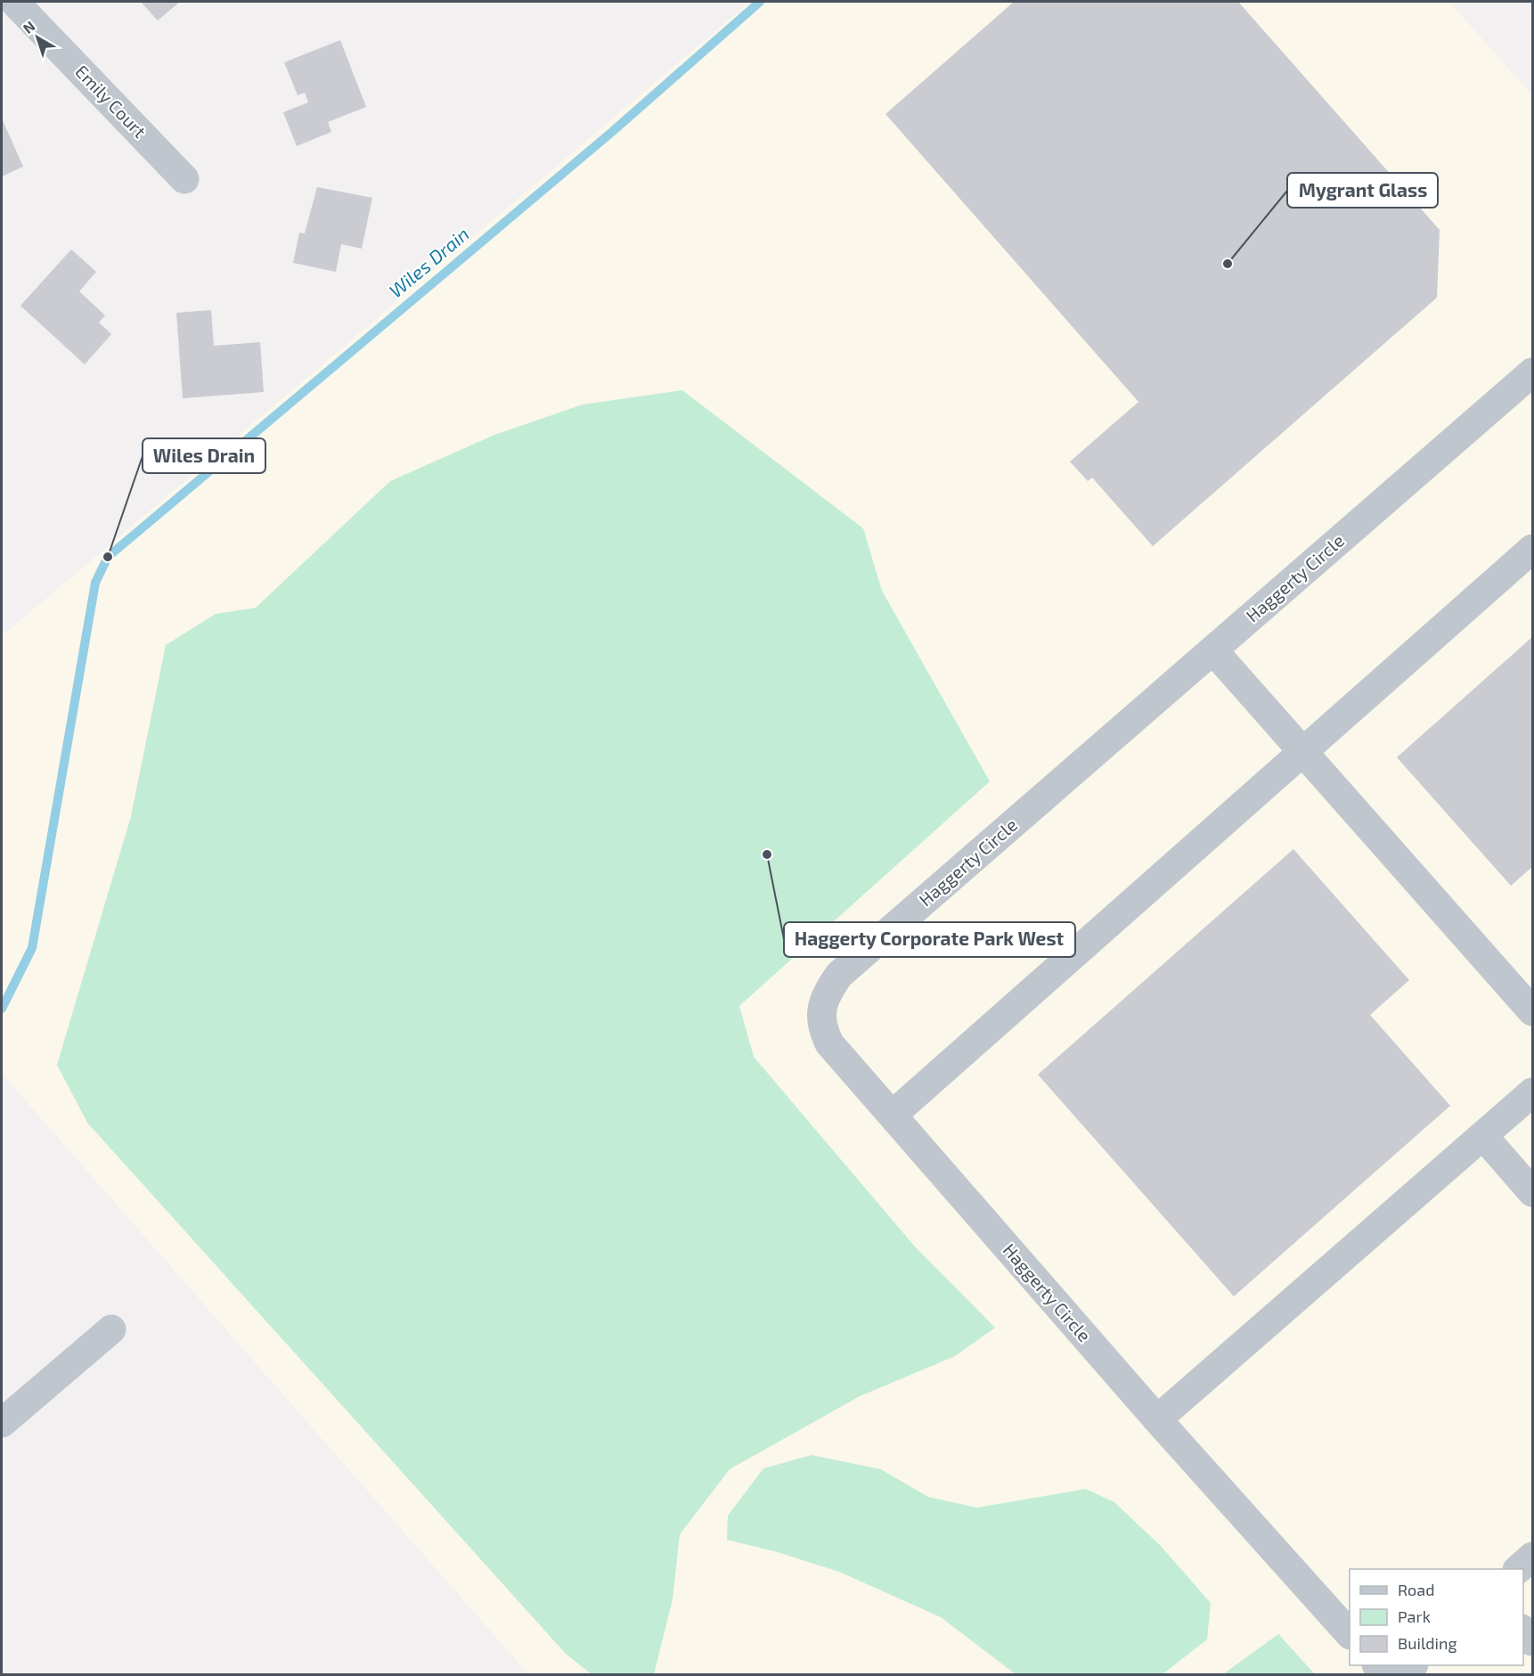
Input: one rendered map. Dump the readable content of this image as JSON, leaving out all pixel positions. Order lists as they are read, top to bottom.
{
  "streets": {
    "street": ["Emily Court", "Haggerty Circle"]
  },
  "water": ["Wiles Drain"],
  "places": ["Mygrant Glass", "Wiles Drain", "Haggerty Corporate Park West"],
  "legend": ["Road", "Park", "Building"],
  "north": "top left"
}
